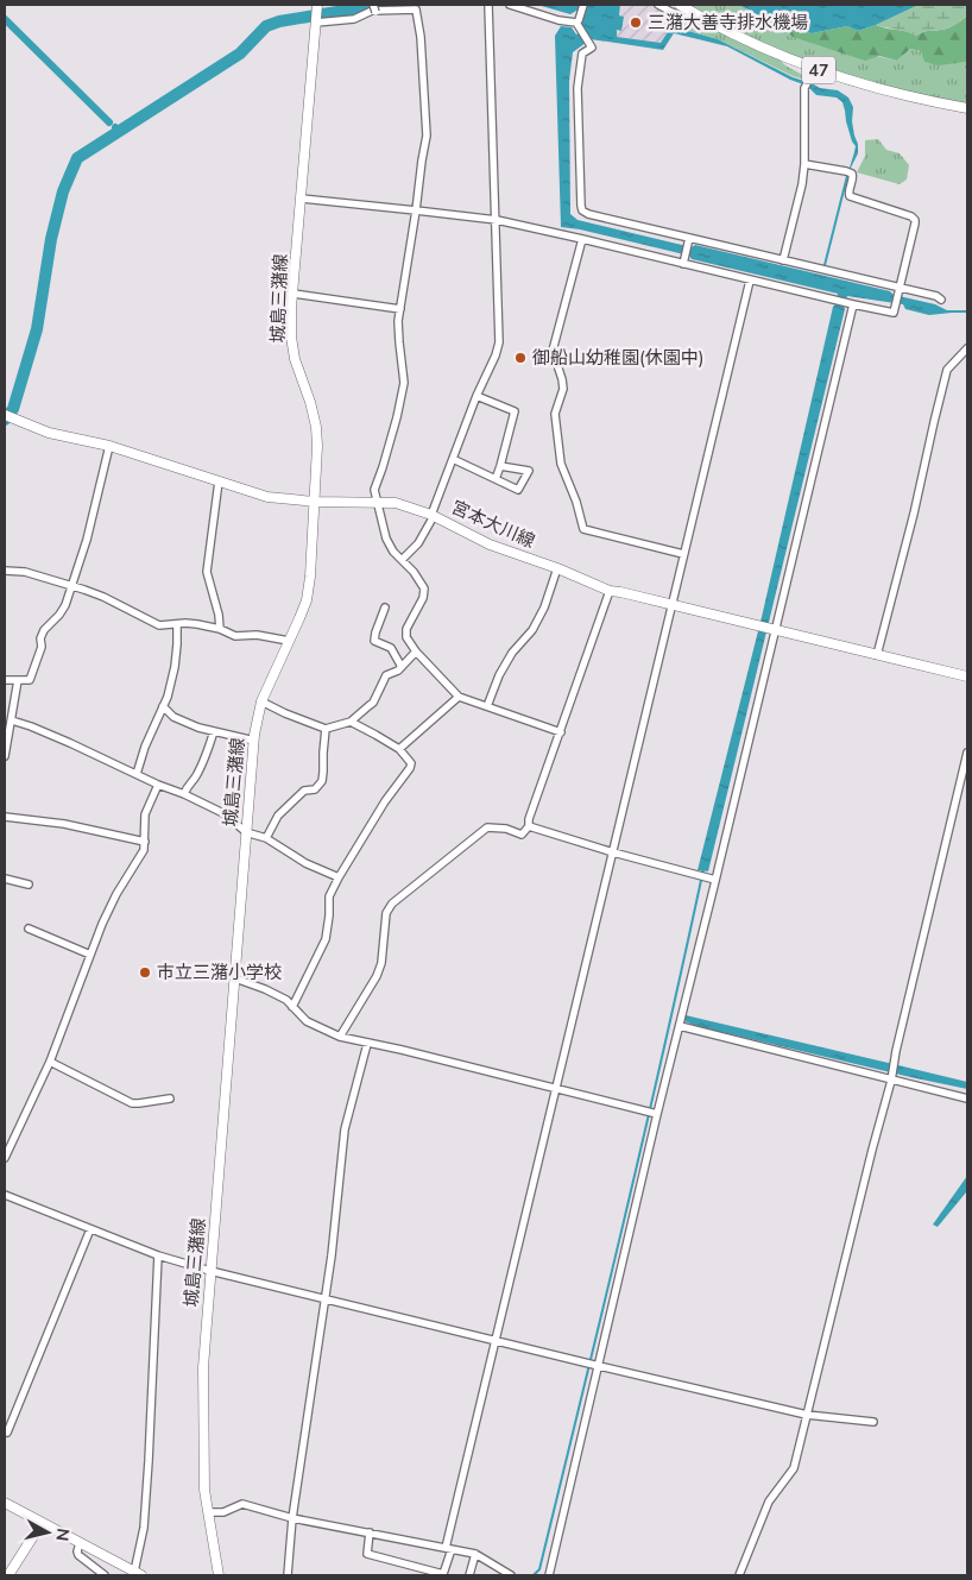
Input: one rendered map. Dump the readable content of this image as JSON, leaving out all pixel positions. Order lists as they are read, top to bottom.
{
  "streets": {
    "main road": ["47", "城島三潴線", "宮本大川線"]
  },
  "crossings": [
    ["城島三潴線", "宮本大川線"]
  ],
  "places": ["三潴大善寺排水機場", "御船山幼稚園(休園中)", "市立三潴小学校"],
  "north": "right"
}
